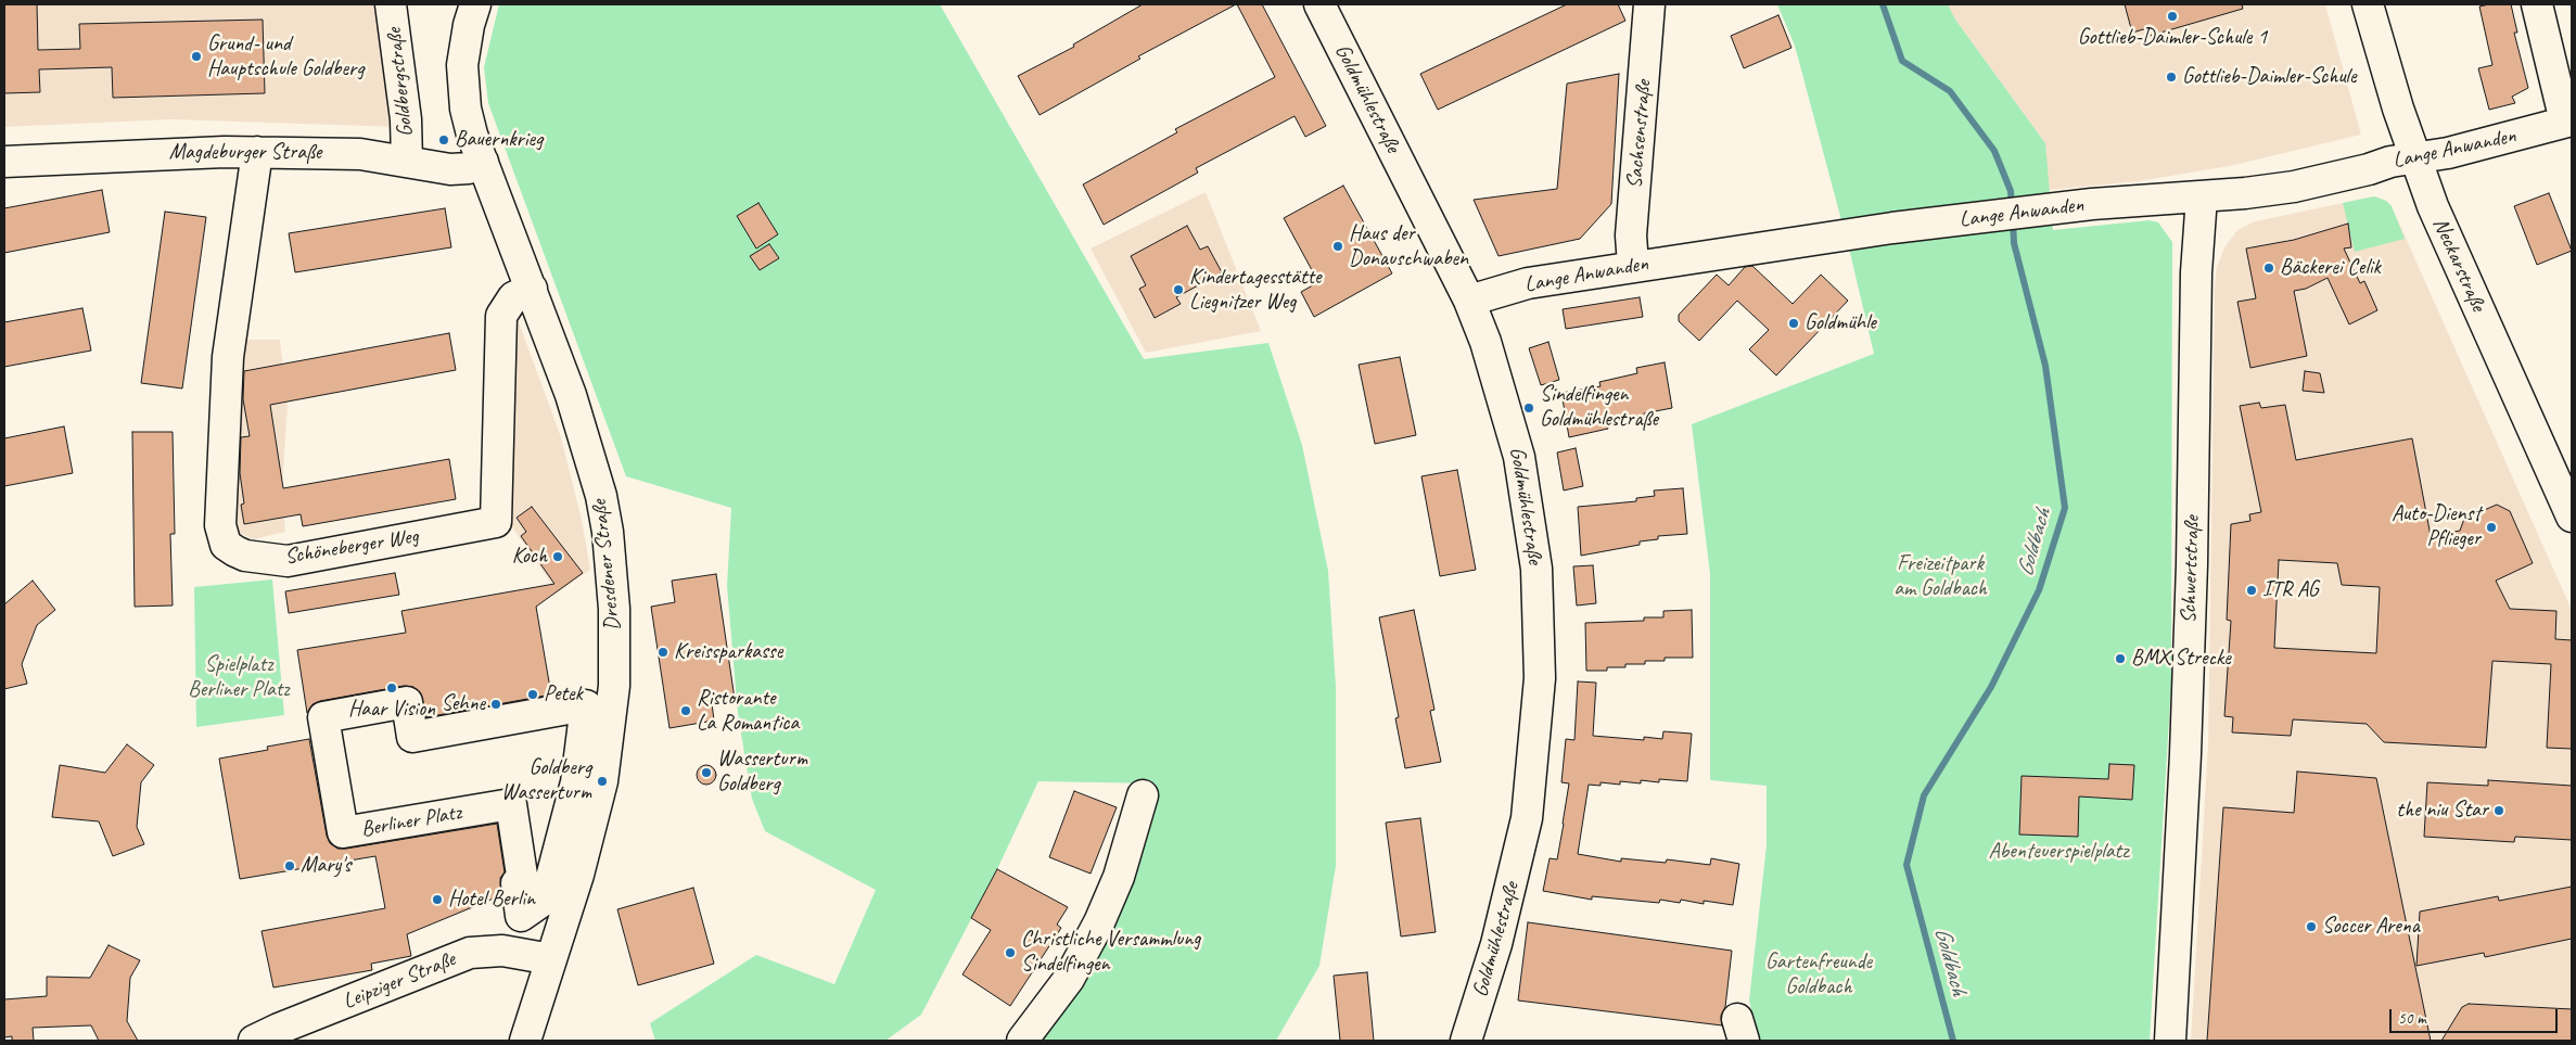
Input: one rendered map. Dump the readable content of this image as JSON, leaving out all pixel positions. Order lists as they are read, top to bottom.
{
  "streets": {
    "street": [
      "Goldbergstraße",
      "Goldmühlestraße",
      "Sachsenstraße",
      "Lange Anwanden",
      "Magdeburger Straße",
      "Neckarstraße",
      "Schöneberger Weg",
      "Dresdener Straße",
      "Schwertstraße",
      "Berliner Platz",
      "Leipziger Straße"
    ]
  },
  "crossings": [
    ["Goldbergstraße", "Magdeburger Straße"],
    ["Goldmühlestraße", "Lange Anwanden"],
    ["Sachsenstraße", "Lange Anwanden"],
    ["Lange Anwanden", "Neckarstraße"],
    ["Lange Anwanden", "Schwertstraße"],
    ["Magdeburger Straße", "Schöneberger Weg"],
    ["Magdeburger Straße", "Dresdener Straße"],
    ["Schöneberger Weg", "Dresdener Straße"],
    ["Dresdener Straße", "Leipziger Straße"]
  ],
  "water": ["Goldbach"],
  "parks": [
    "Freizeitpark am Goldbach",
    "Spielplatz Berliner Platz",
    "Abenteuerspielplatz",
    "Gartenfreunde Goldbach"
  ],
  "places": [
    "Gottlieb-Daimler-Schule 1",
    "Grund- und Hauptschule Goldberg",
    "Gottlieb-Daimler-Schule",
    "Bauernkrieg",
    "Haus der Donauschwaben",
    "Bäckerei Celik",
    "Kindertagesstätte Liegnitzer Weg",
    "Goldmühle",
    "Sindelfingen Goldmühlestraße",
    "Auto-Dienst Pflieger",
    "Koch",
    "ITR AG",
    "Kreissparkasse",
    "BMX Strecke",
    "Haar Vision",
    "Petek",
    "Sehne",
    "Ristorante La Romantica",
    "Wasserturm Goldberg",
    "Goldberg Wasserturm",
    "the niu Star",
    "Mary's",
    "Hotel Berlin",
    "Soccer Arena",
    "Christliche Versammlung Sindelfingen"
  ],
  "scale_bar": "50 m"
}
